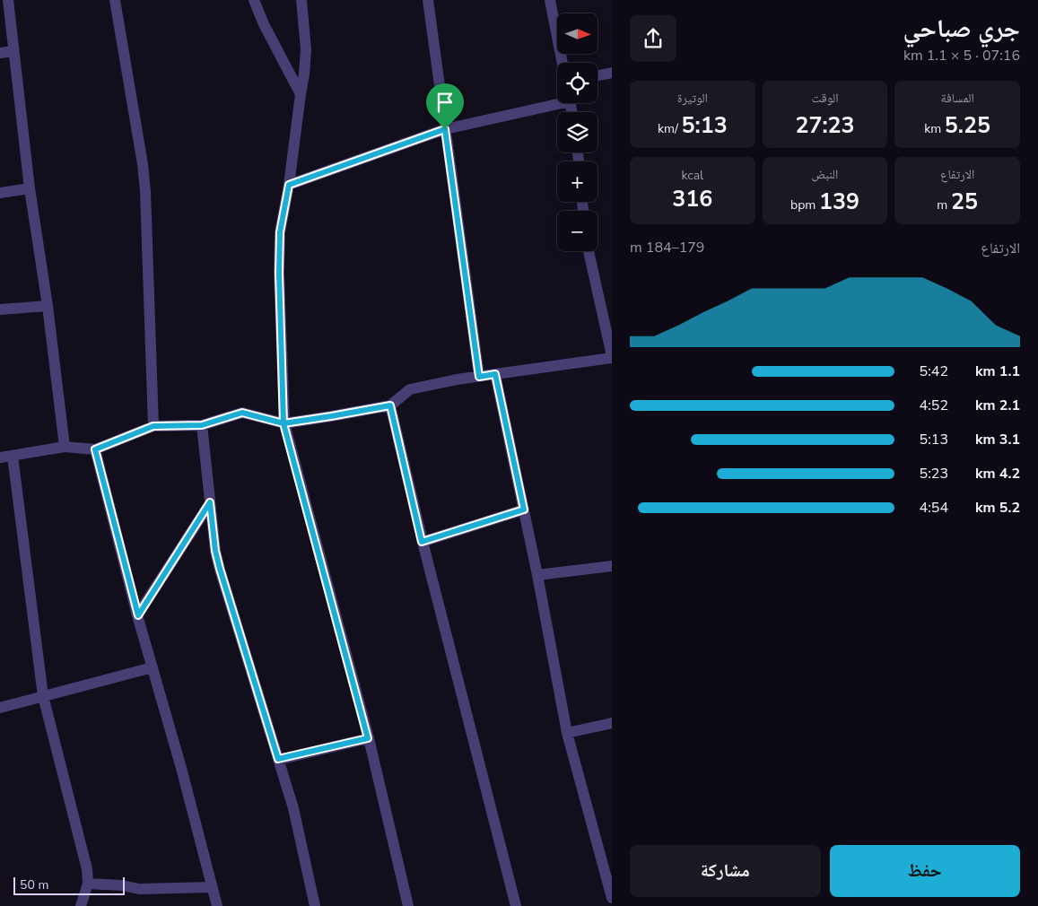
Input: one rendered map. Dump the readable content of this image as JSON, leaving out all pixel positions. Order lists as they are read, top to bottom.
{
  "scale_bar": "50 m",
  "north": "right",
  "page": {
    "heading": ["جري صباحي", "07:16 · 5 × 1.1 km"],
    "map_buttons": ["+", "−"],
    "stats": [
      ["المسافة", "5.25 km"],
      ["الوقت", "27:23"],
      ["الوتيرة", "5:13 /km"],
      ["الارتفاع", "25 m"],
      ["النبض", "139 bpm"],
      ["kcal", "316"]
    ],
    "chart": ["الارتفاع", "179–184 m"],
    "list": [
      {
        "name": "1.1 km",
        "note": "5:42"
      },
      {
        "name": "2.1 km",
        "note": "4:52"
      },
      {
        "name": "3.1 km",
        "note": "5:13"
      },
      {
        "name": "4.2 km",
        "note": "5:23"
      },
      {
        "name": "5.2 km",
        "note": "4:54"
      }
    ],
    "buttons": ["حفظ", "مشاركة"],
    "scale": "50 m"
  }
}
